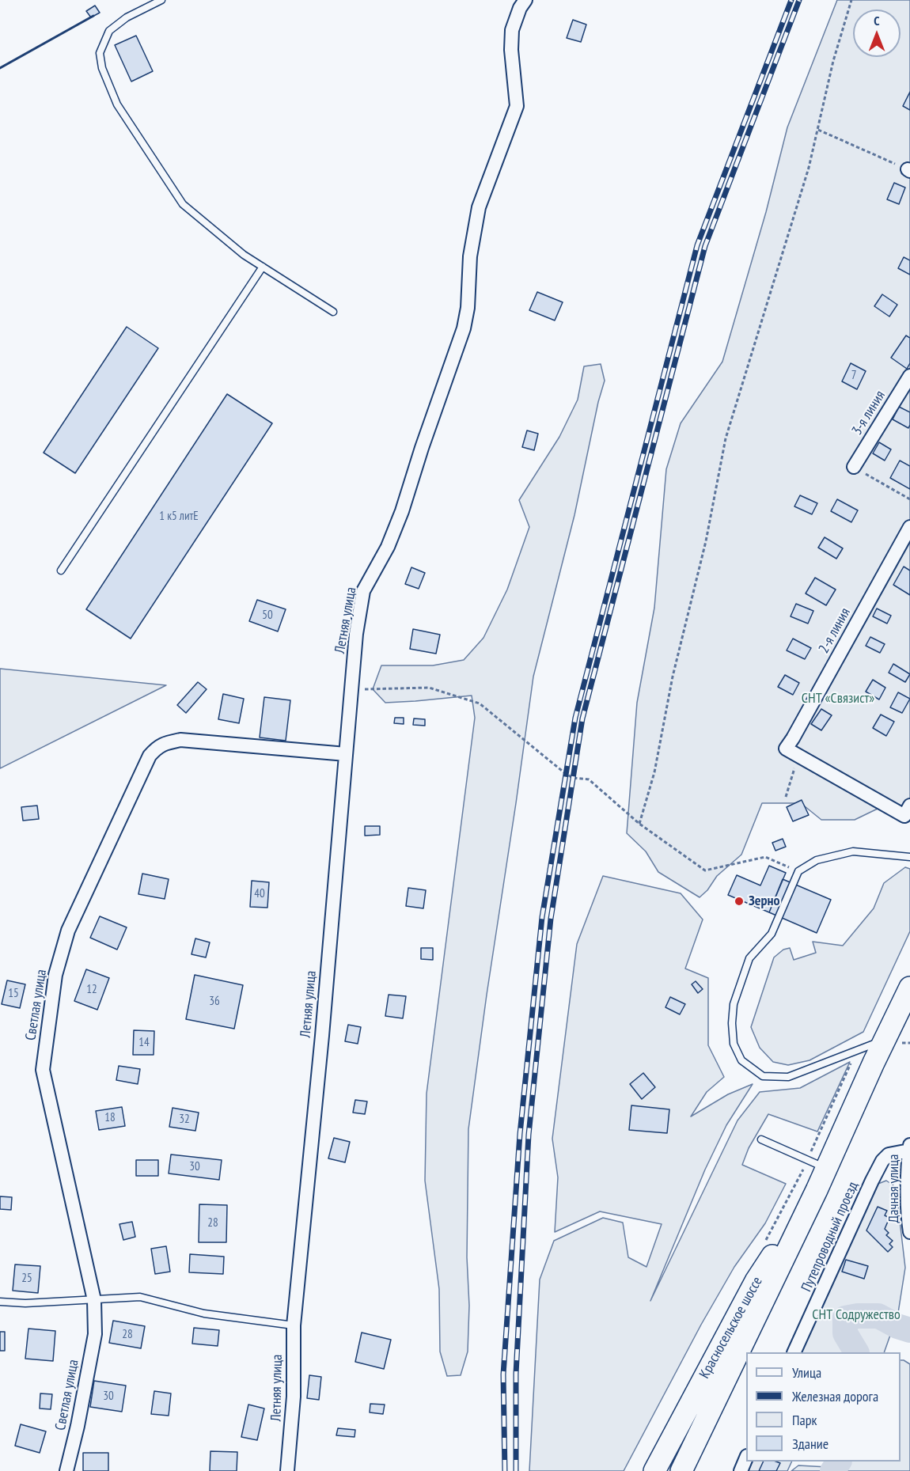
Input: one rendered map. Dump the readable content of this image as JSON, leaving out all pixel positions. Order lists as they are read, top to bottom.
{
  "streets": {
    "highway": ["Красносельское шоссе"],
    "street": [
      "3-я линия",
      "Летняя улица",
      "2-я линия",
      "Светлая улица",
      "Дачная улица",
      "Путепроводный проезд"
    ]
  },
  "crossings": [
    ["Летняя улица", "Светлая улица"],
    ["Дачная улица", "Путепроводный проезд"]
  ],
  "parks": ["СНТ «Связист»", "СНТ Содружество"],
  "places": ["Зерно"],
  "house_numbers": [
    "7",
    "1 к5 литЕ",
    "50",
    "40",
    "12",
    "15",
    "36",
    "14",
    "18",
    "32",
    "30",
    "28",
    "25",
    "28",
    "30"
  ],
  "legend": [
    "Улица",
    "Железная дорога",
    "Парк",
    "Здание"
  ],
  "north": "top"
}
